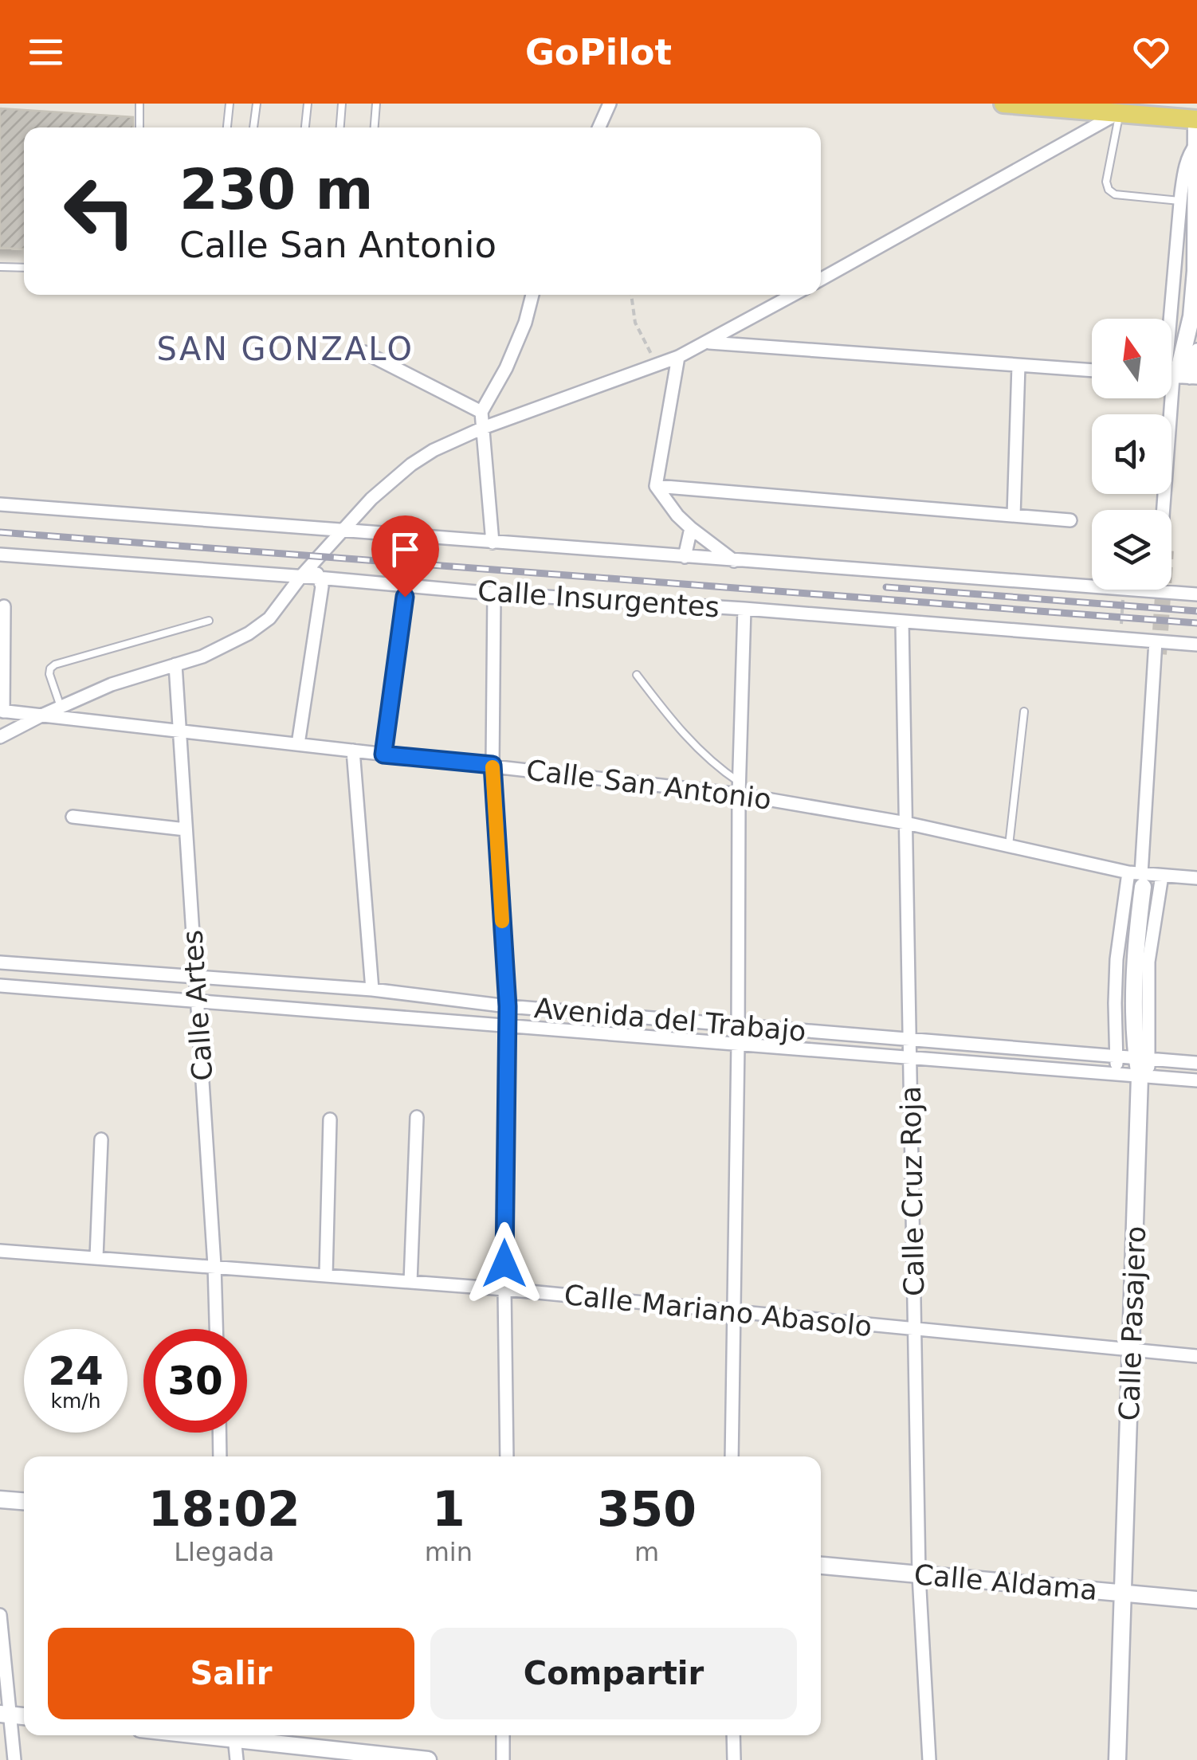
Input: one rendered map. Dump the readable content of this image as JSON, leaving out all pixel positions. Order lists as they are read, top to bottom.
{
  "streets": {
    "street": [
      "Calle Insurgentes",
      "Calle San Antonio",
      "Calle Artes",
      "Avenida del Trabajo",
      "Calle Cruz Roja",
      "Calle Mariano Abasolo",
      "Calle Pasajero",
      "Calle Aldama"
    ]
  },
  "crossings": [
    ["Calle Insurgentes", "Calle Cruz Roja"],
    ["Calle Insurgentes", "Calle Pasajero"],
    ["Calle San Antonio", "Calle Artes"],
    ["Calle San Antonio", "Calle Cruz Roja"],
    ["Calle San Antonio", "Calle Pasajero"],
    ["Calle Artes", "Avenida del Trabajo"],
    ["Calle Artes", "Calle Mariano Abasolo"],
    ["Avenida del Trabajo", "Calle Cruz Roja"],
    ["Avenida del Trabajo", "Calle Pasajero"],
    ["Calle Cruz Roja", "Calle Mariano Abasolo"],
    ["Calle Cruz Roja", "Calle Aldama"],
    ["Calle Mariano Abasolo", "Calle Pasajero"],
    ["Calle Pasajero", "Calle Aldama"]
  ],
  "districts": ["SAN GONZALO"],
  "north": "top",
  "page": {
    "header": "GoPilot",
    "turn": ["230 m", "Calle San Antonio"],
    "speed": "24 km/h",
    "limit": "30",
    "eta": [
      "18:02",
      "Llegada",
      "1",
      "min",
      "350",
      "m"
    ],
    "buttons": ["Salir", "Compartir"]
  }
}
